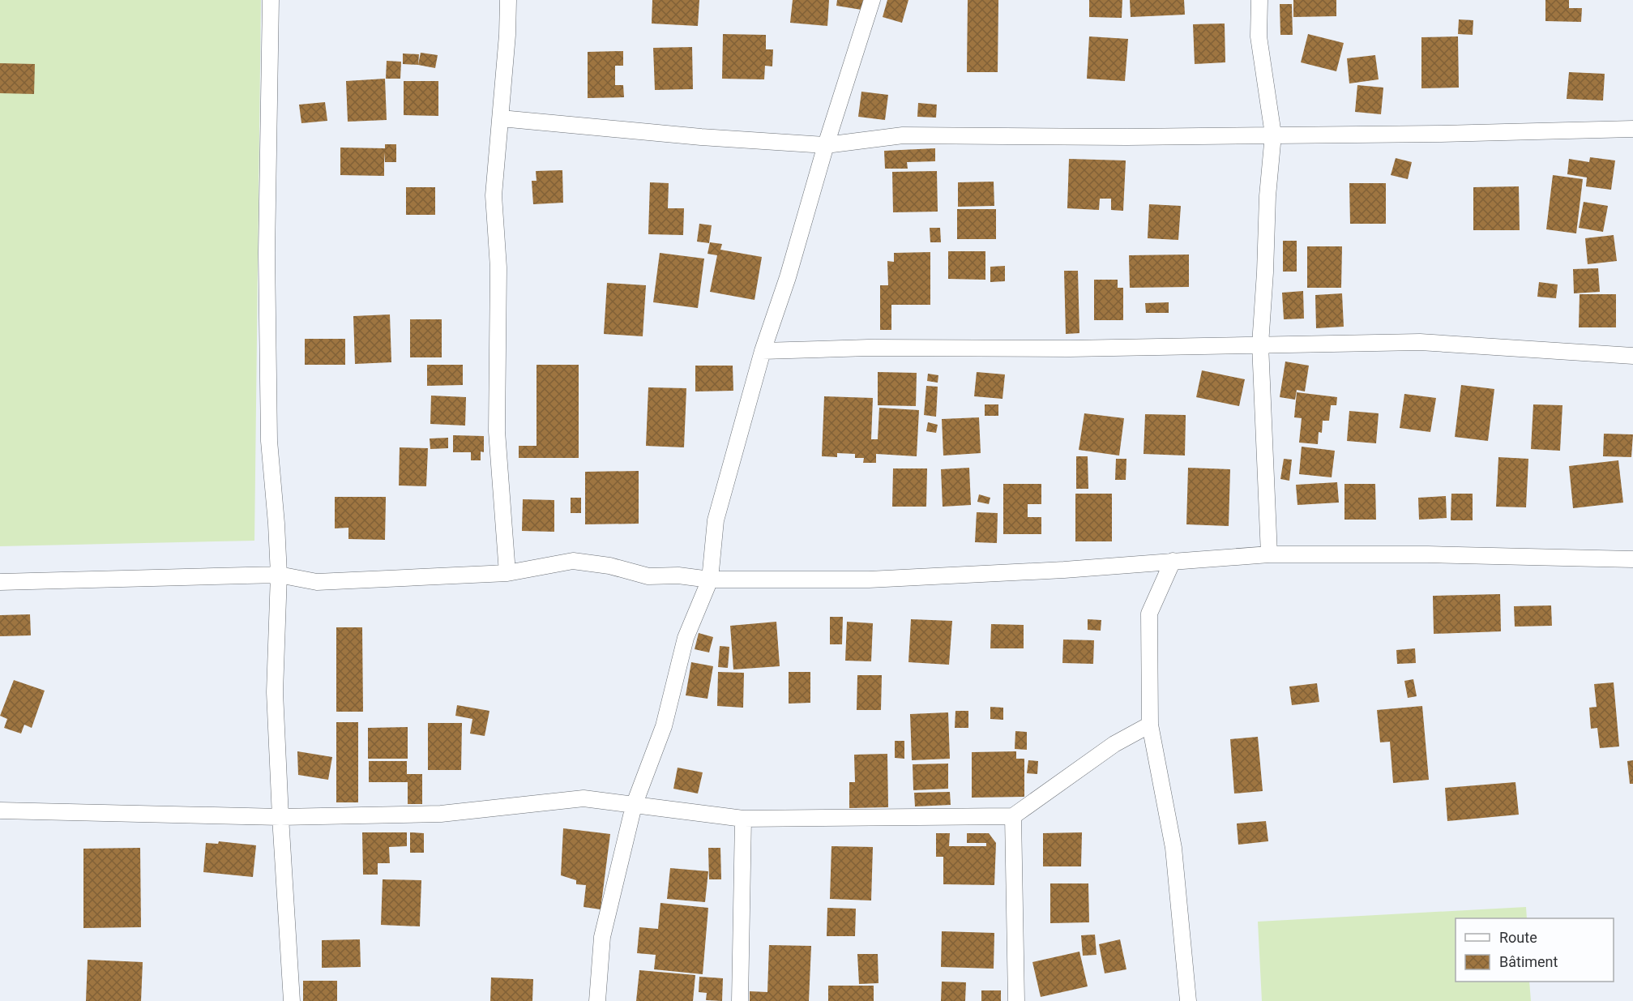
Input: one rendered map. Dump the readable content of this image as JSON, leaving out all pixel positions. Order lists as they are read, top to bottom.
{
  "legend": ["Route", "Bâtiment"]
}
